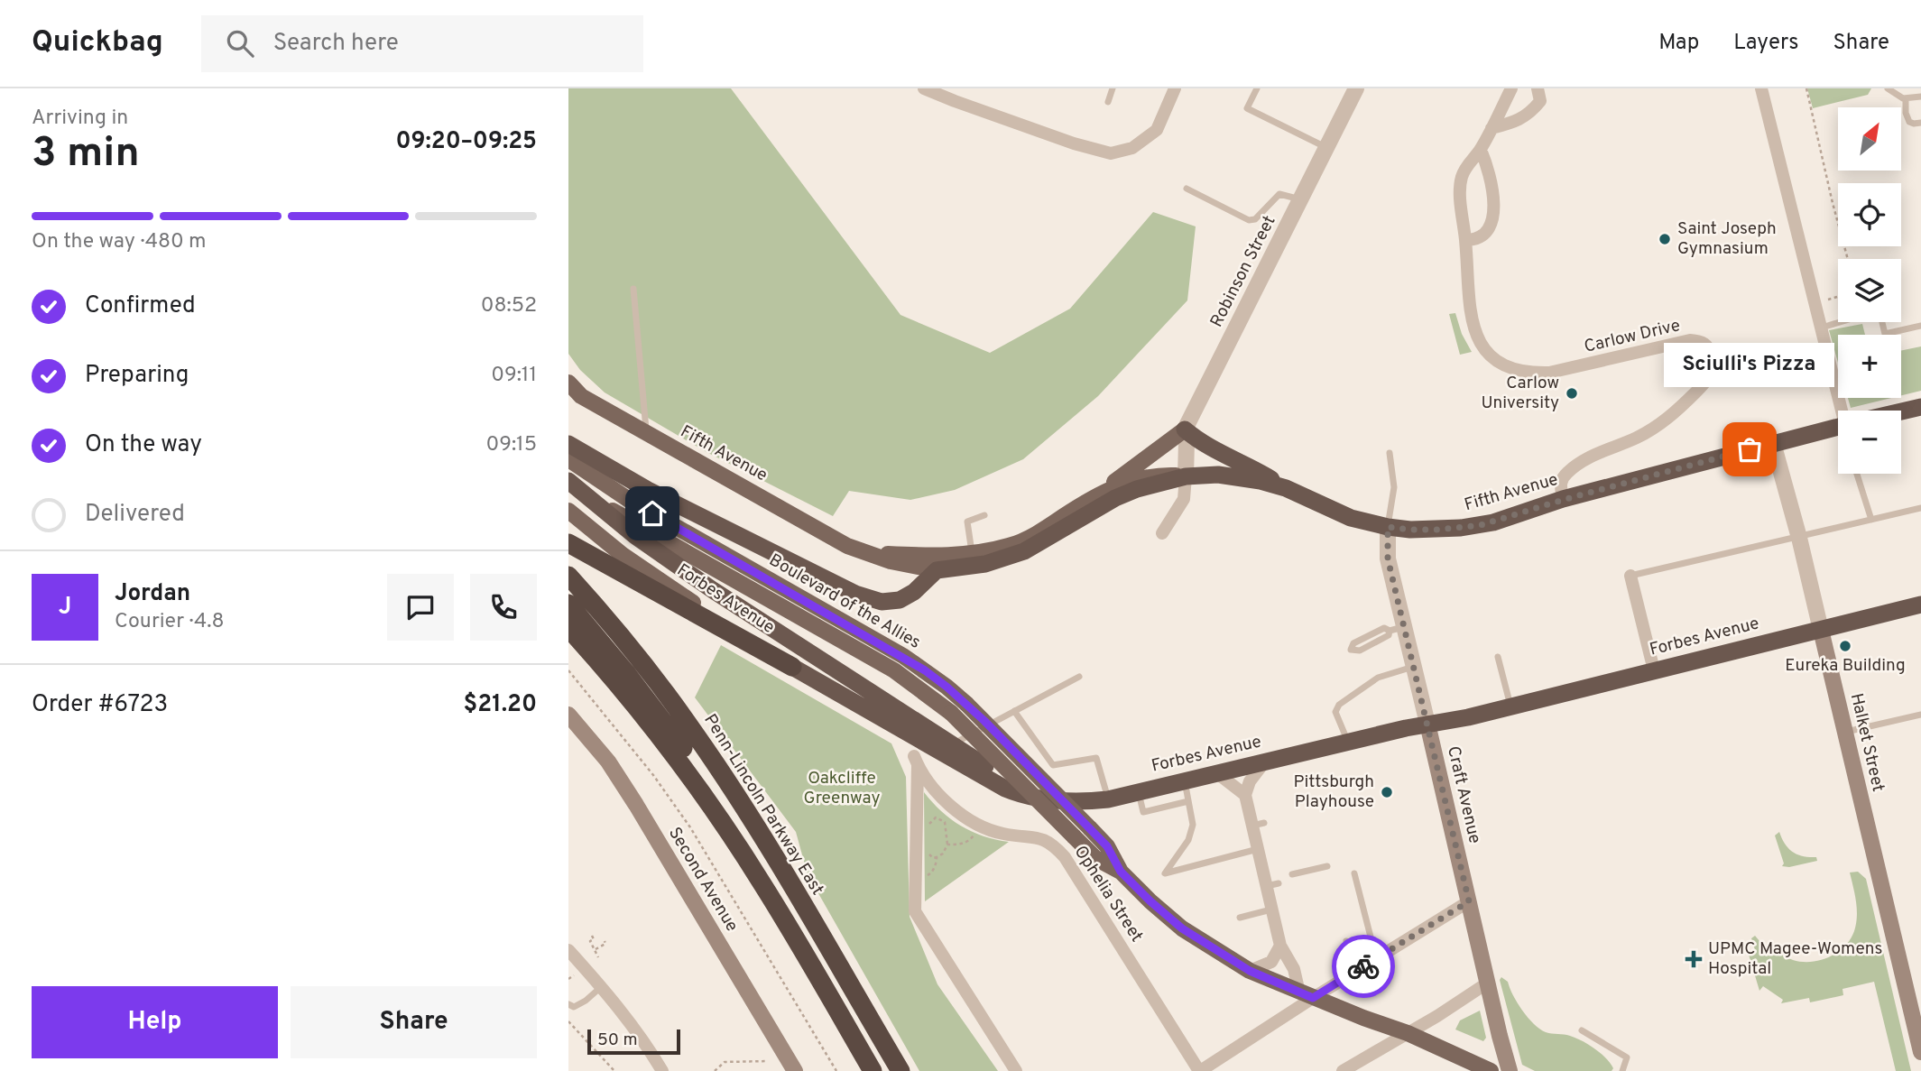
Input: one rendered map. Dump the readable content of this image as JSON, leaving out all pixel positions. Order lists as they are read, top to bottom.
{
  "streets": {
    "highway": ["Fifth Avenue", "Forbes Avenue", "Penn-Lincoln Parkway East"],
    "main road": [
      "Boulevard of the Allies",
      "Halket Street",
      "Craft Avenue",
      "Second Avenue"
    ],
    "street": ["Robinson Street", "Carlow Drive", "Ophelia Street"]
  },
  "crossings": [
    ["Robinson Street", "Fifth Avenue"],
    ["Carlow Drive", "Fifth Avenue"],
    ["Fifth Avenue", "Halket Street"],
    ["Fifth Avenue", "Craft Avenue"],
    ["Forbes Avenue", "Halket Street"],
    ["Forbes Avenue", "Craft Avenue"]
  ],
  "parks": ["Oakcliffe Greenway"],
  "places": {
    "other": [
      "Saint Joseph Gymnasium",
      "Carlow University",
      "Sciulli's Pizza",
      "Eureka Building",
      "Pittsburgh Playhouse"
    ],
    "health": ["UPMC Magee-Womens Hospital"]
  },
  "scale_bar": "50 m",
  "north": "top right",
  "page": {
    "header": "Quickbag",
    "search": "Search here",
    "nav": ["Map", "Layers", "Share"],
    "heading": ["3 min", "Arriving in", "09:20–09:25"],
    "panel": [
      "Jordan",
      "Courier · 4.8",
      "Order #6723",
      "$21.20"
    ],
    "map_buttons": ["+", "−"],
    "bar": "On the way · 480 m",
    "list": [
      ["Confirmed", "08:52"],
      ["Preparing", "09:11"],
      ["On the way", "09:15"],
      "Delivered"
    ],
    "bubble": "Sciulli's Pizza",
    "round": "J",
    "buttons": ["Help", "Share"],
    "scale": "50 m"
  }
}
